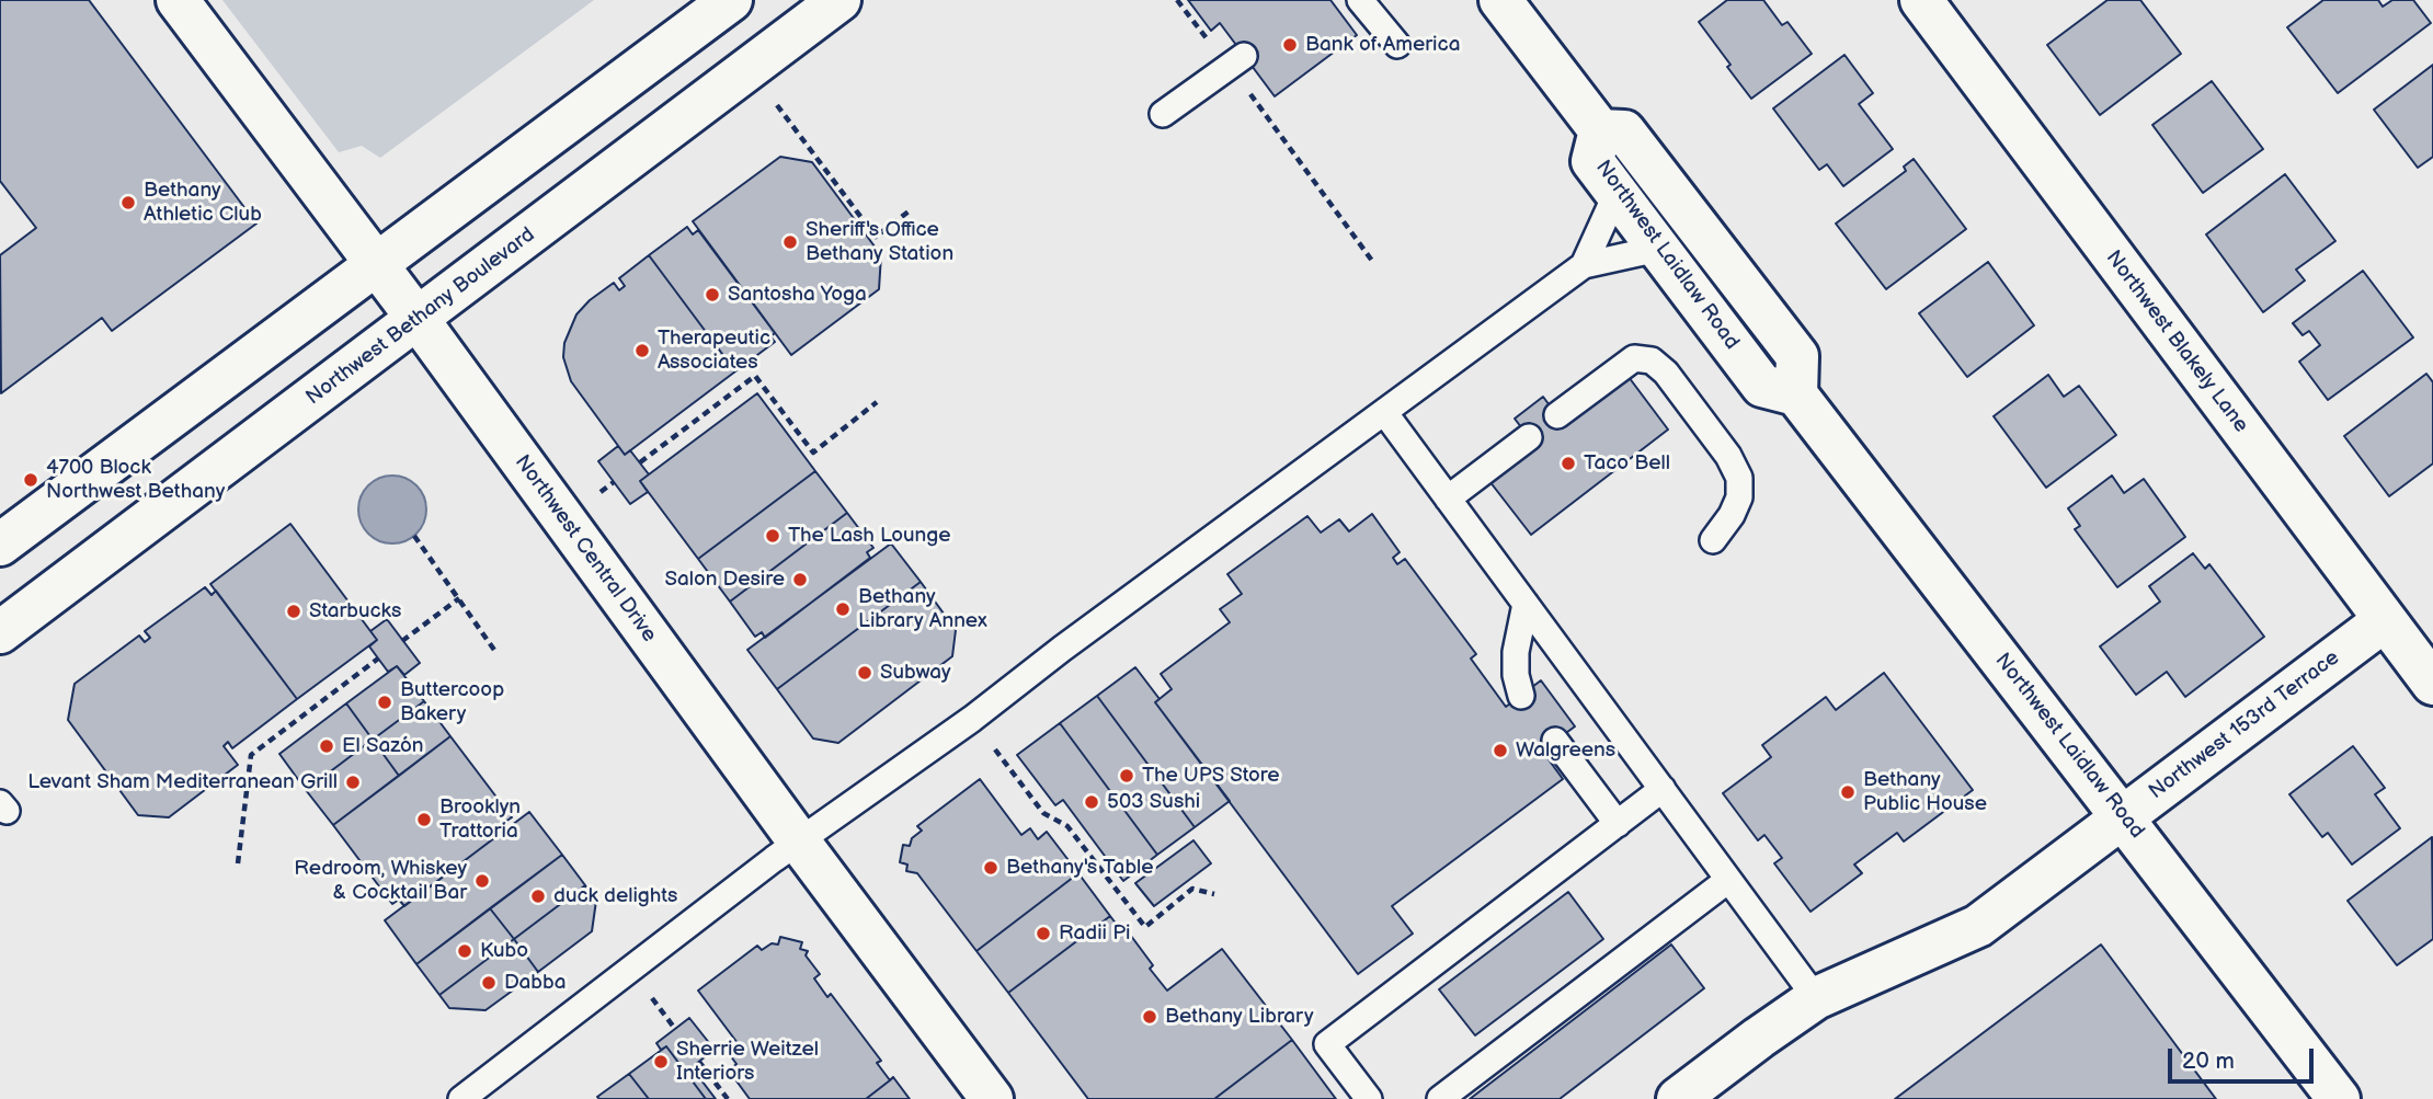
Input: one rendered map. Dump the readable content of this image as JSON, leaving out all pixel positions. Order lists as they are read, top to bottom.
{
  "streets": {
    "main road": [
      "Northwest Laidlaw Road",
      "Northwest Bethany Boulevard",
      "Northwest Blakely Lane",
      "Northwest Central Drive",
      "Northwest 153rd Terrace"
    ]
  },
  "crossings": [
    ["Northwest Laidlaw Road", "Northwest 153rd Terrace"],
    ["Northwest Bethany Boulevard", "Northwest Central Drive"],
    ["Northwest Blakely Lane", "Northwest 153rd Terrace"]
  ],
  "places": [
    "Bank of America",
    "Bethany Athletic Club",
    "Sheriff's Office Bethany Station",
    "Santosha Yoga",
    "Therapeutic Associates",
    "Taco Bell",
    "4700 Block Northwest Bethany",
    "The Lash Lounge",
    "Salon Desire",
    "Bethany Library Annex",
    "Starbucks",
    "Subway",
    "Buttercoop Bakery",
    "El Sazón",
    "Walgreens",
    "The UPS Store",
    "Levant Sham Mediterranean Grill",
    "Bethany Public House",
    "503 Sushi",
    "Brooklyn Trattoria",
    "Bethany's Table",
    "Redroom, Whiskey & Cocktail Bar",
    "duck delights",
    "Radii Pi",
    "Kubo",
    "Dabba",
    "Bethany Library",
    "Sherrie Weitzel Interiors"
  ],
  "scale_bar": "20 m"
}
